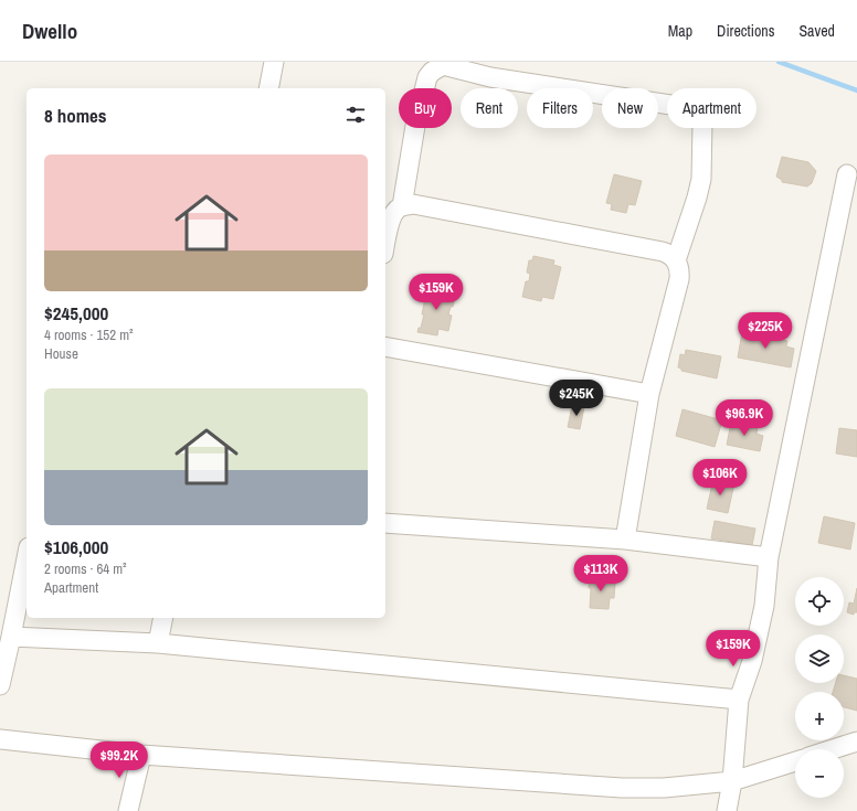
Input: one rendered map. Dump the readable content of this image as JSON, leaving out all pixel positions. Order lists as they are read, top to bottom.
{
  "page": {
    "header": "Dwello",
    "nav": ["Map", "Directions", "Saved"],
    "chip": [
      "Buy",
      "Rent",
      "Filters",
      "New",
      "Apartment"
    ],
    "heading": "8 homes",
    "list": [
      {
        "name": "$245,000",
        "note": "4 rooms · 152 m² · House"
      },
      {
        "name": "$106,000",
        "note": "2 rooms · 64 m² · Apartment"
      }
    ],
    "price": [
      "$159K",
      "$225K",
      "$245K",
      "$96.9K",
      "$106K",
      "$113K",
      "$159K",
      "$99.2K"
    ],
    "map_buttons": ["+", "−"]
  }
}
